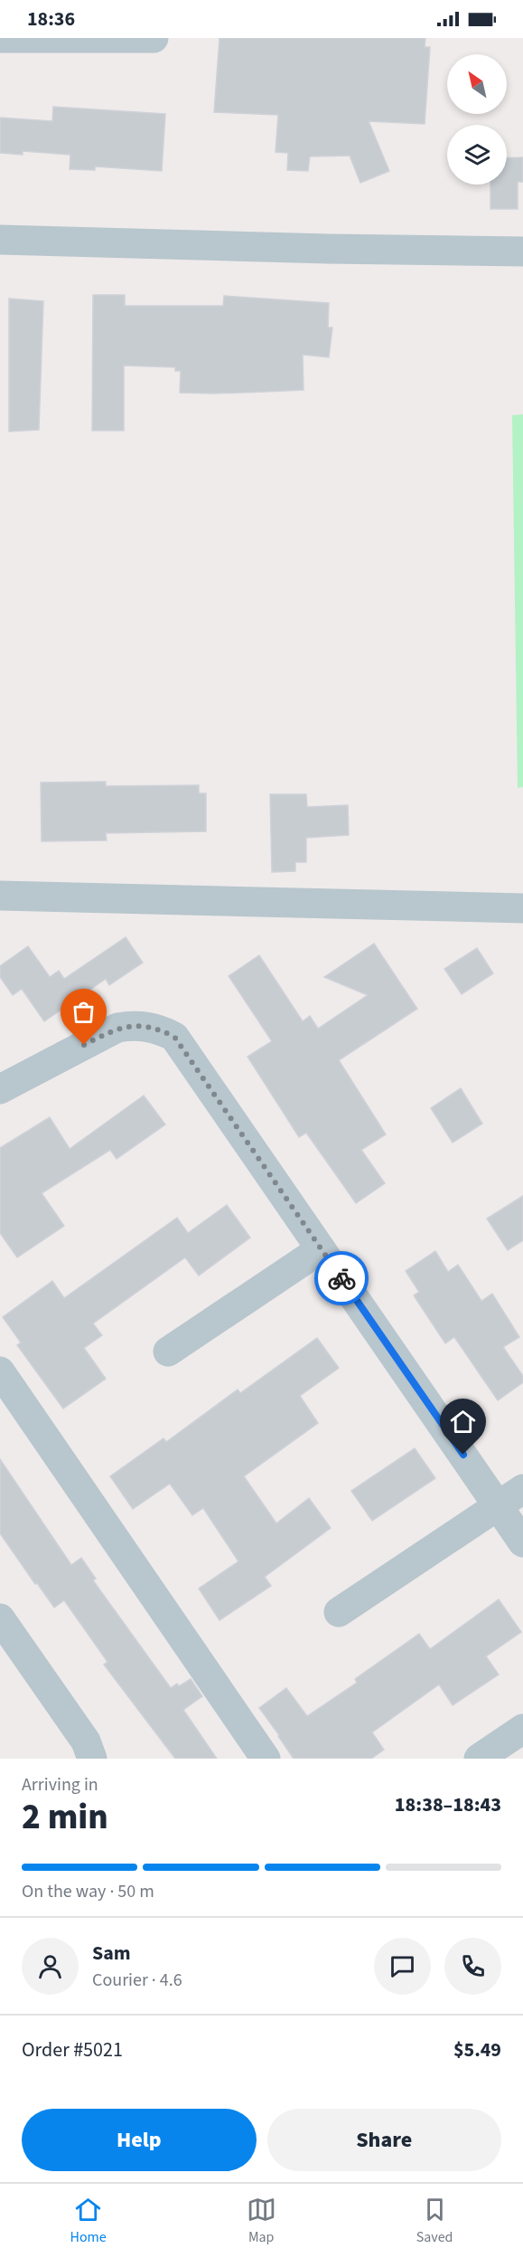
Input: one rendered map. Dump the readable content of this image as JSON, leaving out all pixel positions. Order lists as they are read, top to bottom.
{
  "north": "top left",
  "page": {
    "status": "18:36",
    "heading": ["2 min", "Arriving in", "18:38–18:43"],
    "panel": [
      "Sam",
      "Courier · 4.6",
      "Order #5021",
      "$5.49"
    ],
    "bar": "On the way · 50 m",
    "buttons": ["Help", "Share"],
    "tabs": ["Home", "Map", "Saved"]
  }
}
